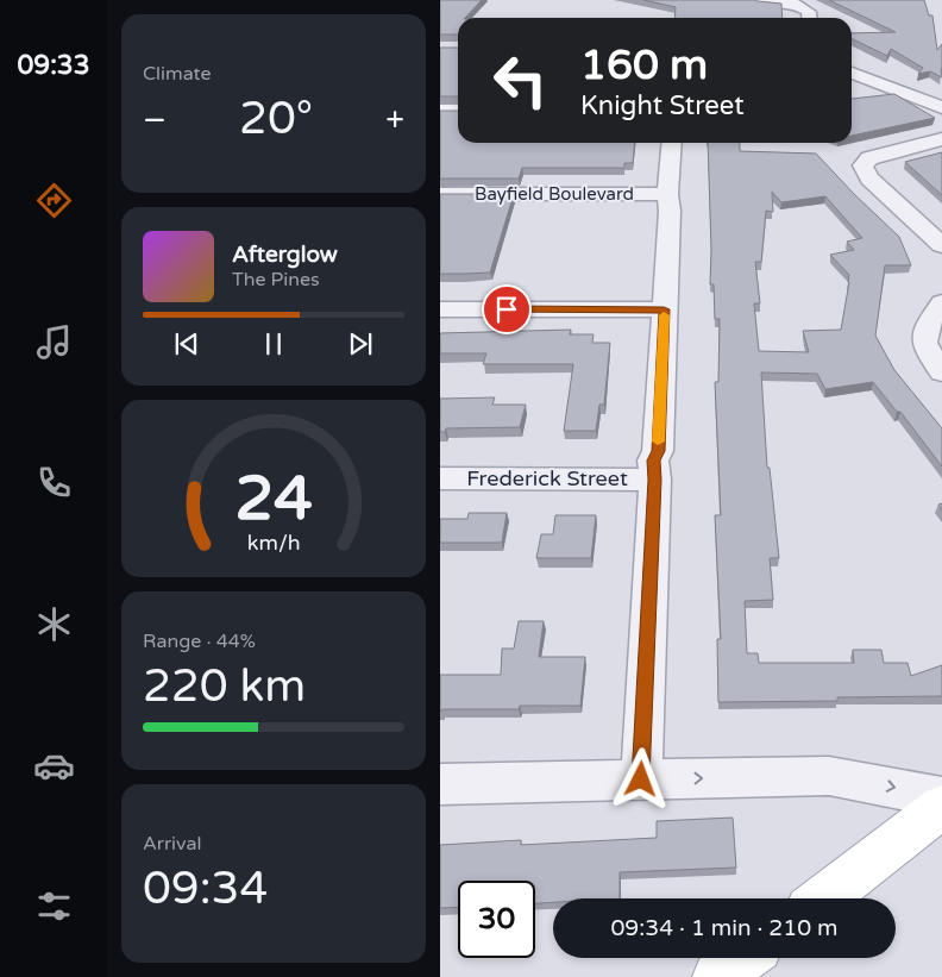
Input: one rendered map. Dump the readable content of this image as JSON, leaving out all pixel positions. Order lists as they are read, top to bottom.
{
  "streets": {
    "street": ["Bayfield Boulevard", "Frederick Street"]
  },
  "page": {
    "tabs": "09:33",
    "tile": [
      "Climate",
      ["Range · 44%", "220 km"],
      ["Arrival", "09:34"]
    ],
    "turn": ["160 m", "Knight Street"],
    "heat": ["−", "20°", "+"],
    "song": ["Afterglow", "The Pines"],
    "limit": "30",
    "trip": "09:34 · 1 min · 210 m",
    "gauge": ["24", "km/h"]
  }
}
